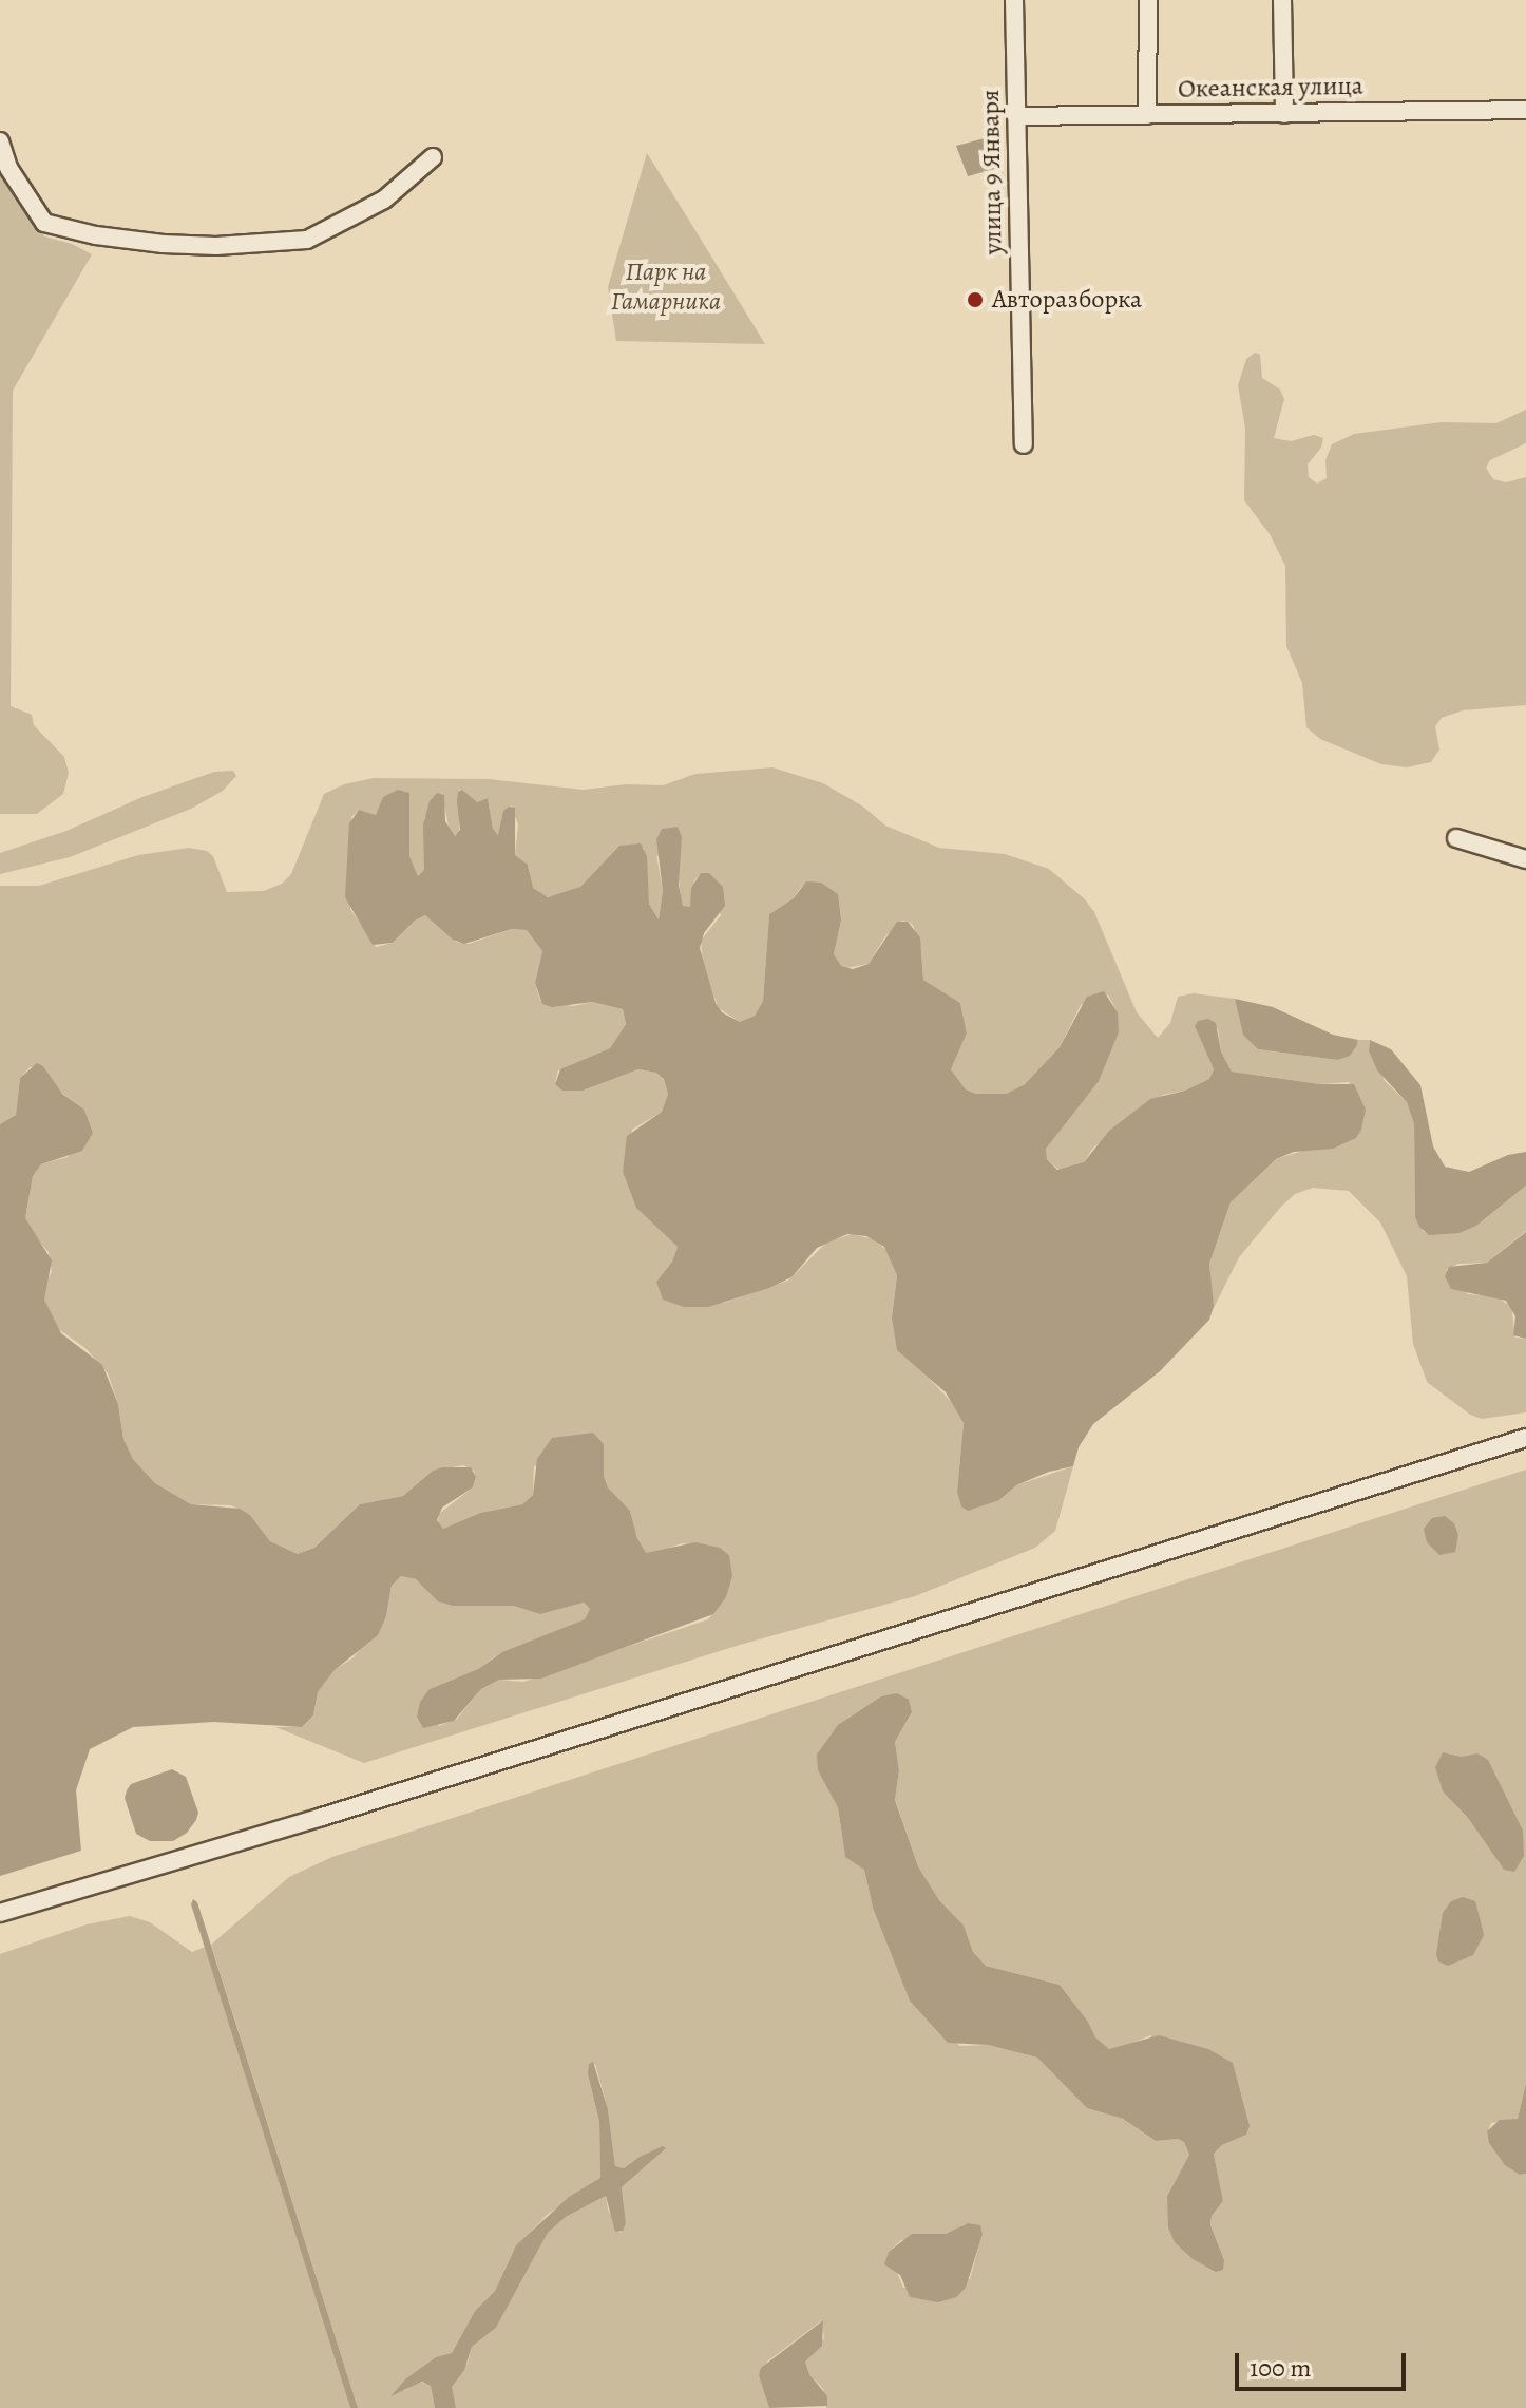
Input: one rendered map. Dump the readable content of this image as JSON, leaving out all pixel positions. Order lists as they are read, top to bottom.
{
  "streets": {
    "street": ["Океанская улица", "улица 9 Января"]
  },
  "crossings": [
    ["Океанская улица", "улица 9 Января"]
  ],
  "parks": ["Парк на Гамарника"],
  "places": ["Авторазборка"],
  "scale_bar": "100 m"
}
